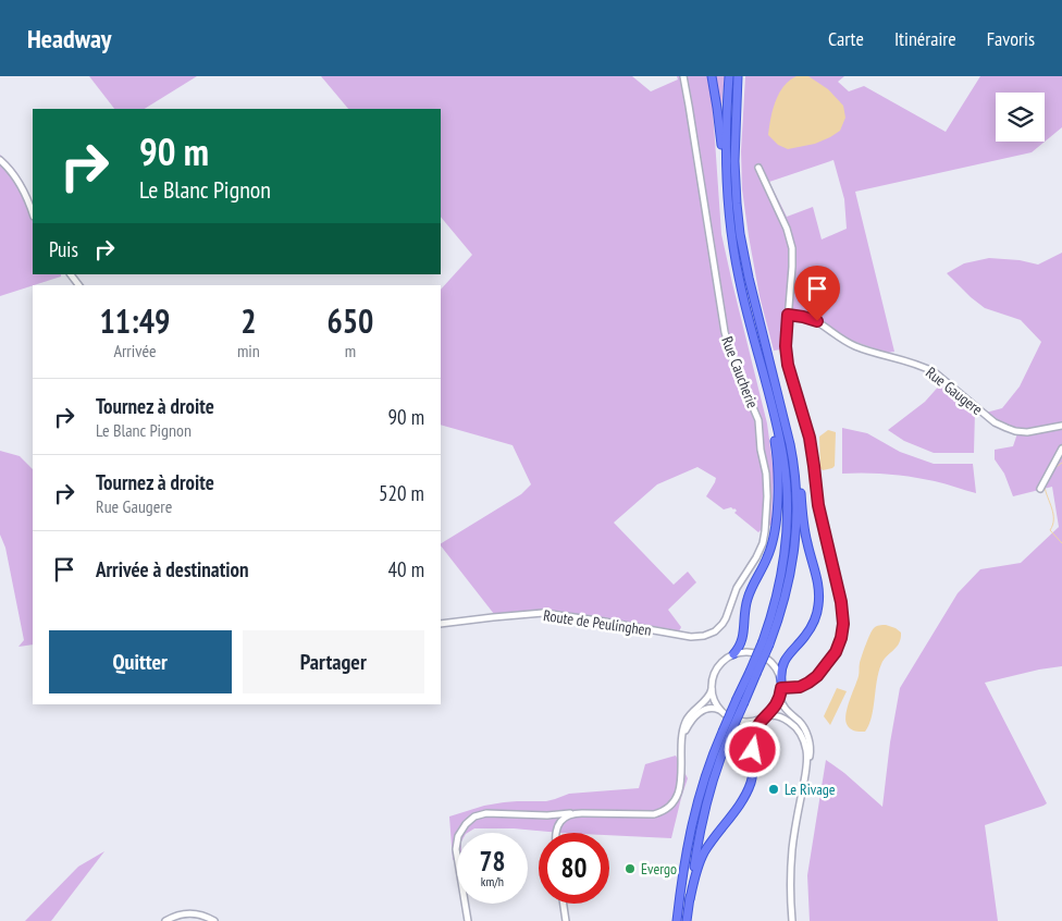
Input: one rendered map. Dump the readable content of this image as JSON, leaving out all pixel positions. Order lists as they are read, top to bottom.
{
  "streets": {
    "street": ["Rue Caucherie", "Rue Gaugere", "Route de Peulinghen"]
  },
  "crossings": [
    ["Rue Caucherie", "Route de Peulinghen"]
  ],
  "places": ["Le Rivage", "Evergo"],
  "page": {
    "header": "Headway",
    "nav": ["Carte", "Itinéraire", "Favoris"],
    "turn": ["90 m", "Le Blanc Pignon"],
    "then": "Puis",
    "eta": [
      "11:49",
      "Arrivée",
      "2",
      "min",
      "650",
      "m"
    ],
    "list": [
      {
        "name": "Tournez à droite",
        "note": "Le Blanc Pignon",
        "value": "90 m"
      },
      {
        "name": "Tournez à droite",
        "note": "Rue Gaugere",
        "value": "520 m"
      },
      {
        "name": "Arrivée à destination",
        "value": "40 m"
      }
    ],
    "buttons": ["Quitter", "Partager"],
    "speed": "78 km/h",
    "limit": "80"
  }
}
